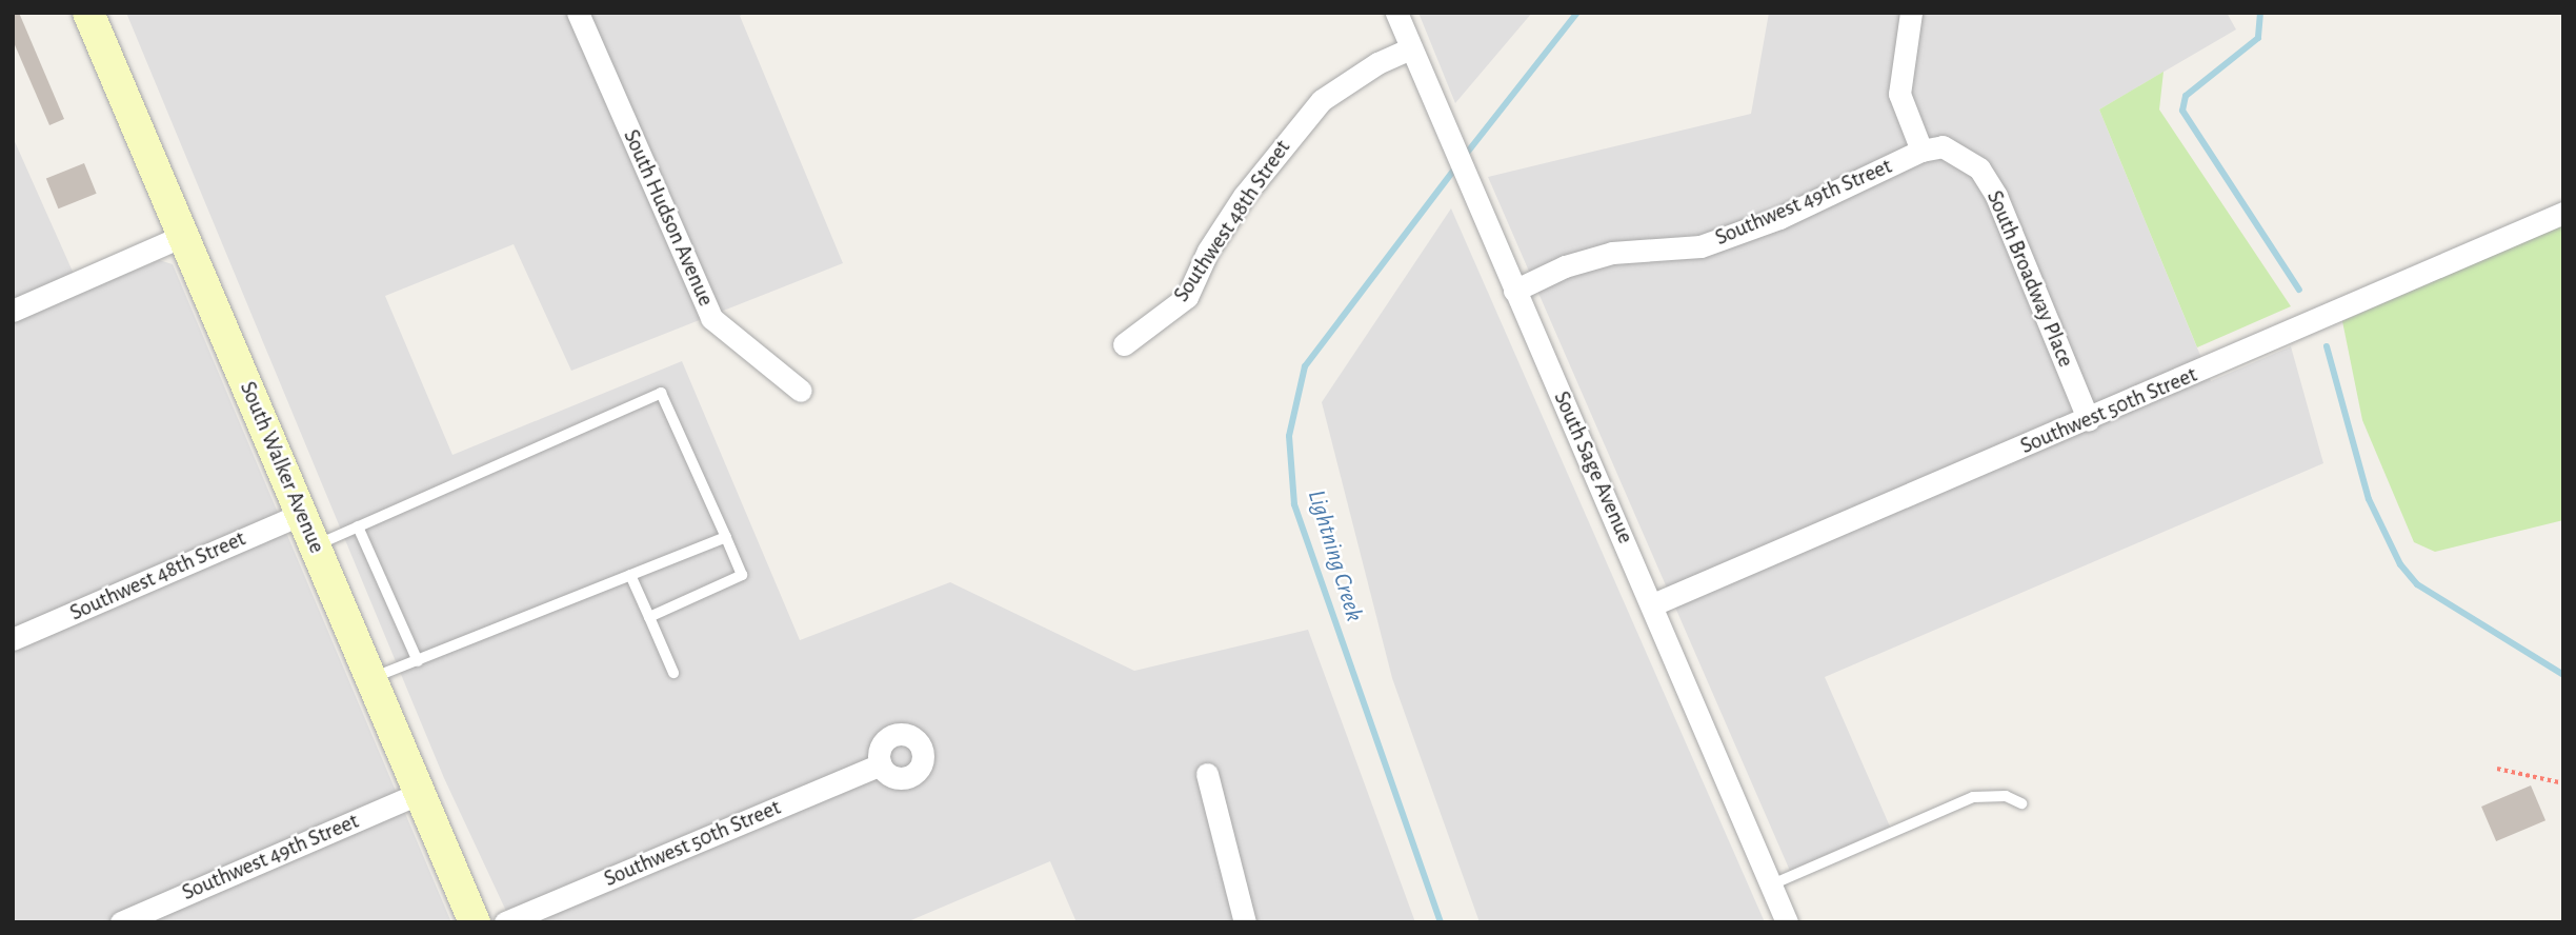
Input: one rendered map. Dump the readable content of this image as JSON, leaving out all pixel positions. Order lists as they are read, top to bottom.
{
  "streets": {
    "main road": ["South Walker Avenue"],
    "street": [
      "Southwest 49th Street",
      "South Hudson Avenue",
      "Southwest 48th Street",
      "South Broadway Place",
      "Southwest 50th Street",
      "South Sage Avenue"
    ]
  },
  "crossings": [
    ["Southwest 49th Street", "South Broadway Place"],
    ["Southwest 49th Street", "South Walker Avenue"],
    ["Southwest 49th Street", "South Sage Avenue"],
    ["Southwest 48th Street", "South Walker Avenue"],
    ["Southwest 48th Street", "South Sage Avenue"],
    ["South Broadway Place", "Southwest 50th Street"],
    ["Southwest 50th Street", "South Sage Avenue"]
  ],
  "water": ["Lightning Creek"]
}
